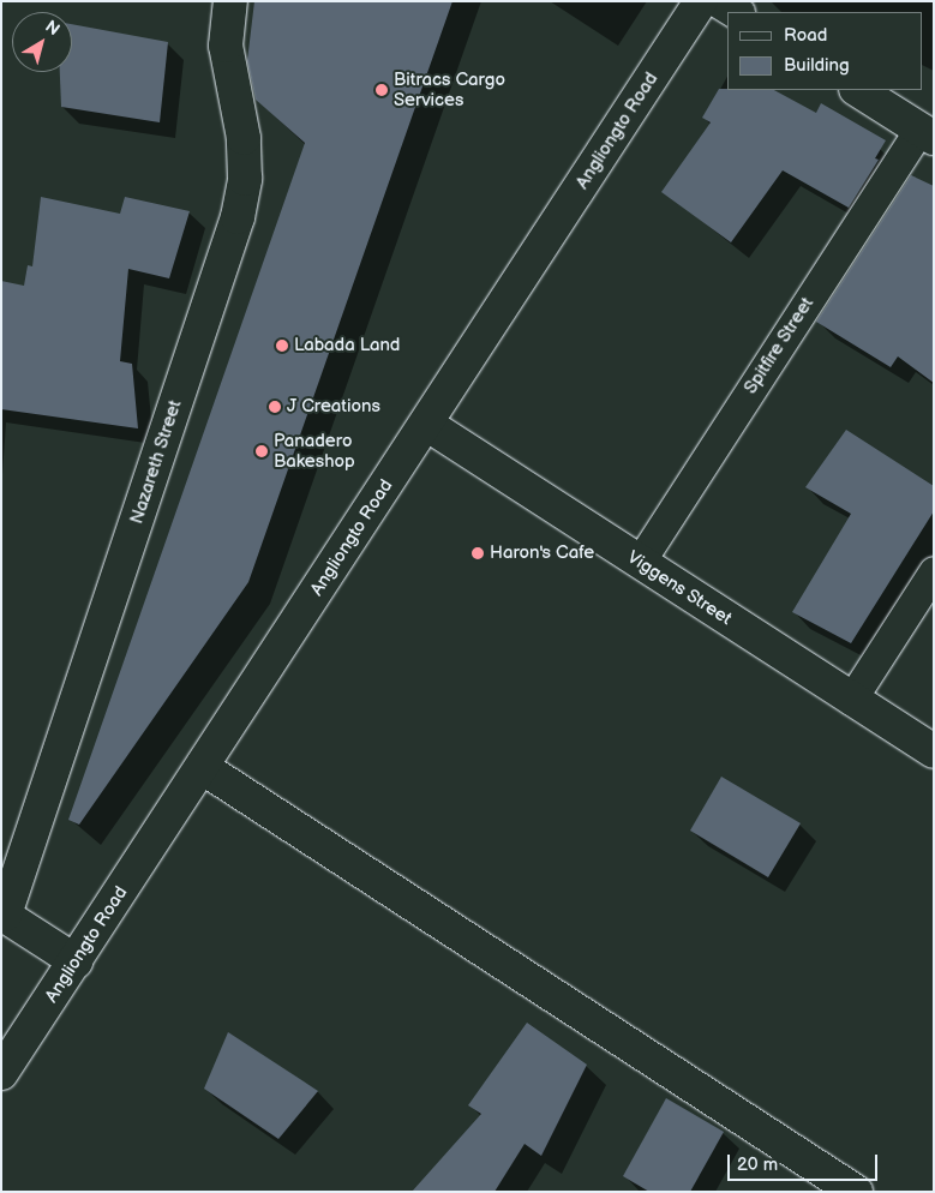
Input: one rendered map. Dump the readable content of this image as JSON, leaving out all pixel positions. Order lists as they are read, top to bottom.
{
  "streets": {
    "street": ["Angliongto Road", "Nazareth Street", "Viggens Street"],
    "lane": ["Spitfire Street"]
  },
  "crossings": [
    ["Angliongto Road", "Viggens Street"],
    ["Spitfire Street", "Viggens Street"]
  ],
  "places": [
    "Bitracs Cargo Services",
    "Labada Land",
    "J Creations",
    "Panadero Bakeshop",
    "Haron's Cafe"
  ],
  "legend": ["Road", "Building"],
  "scale_bar": "20 m",
  "north": "top right"
}
